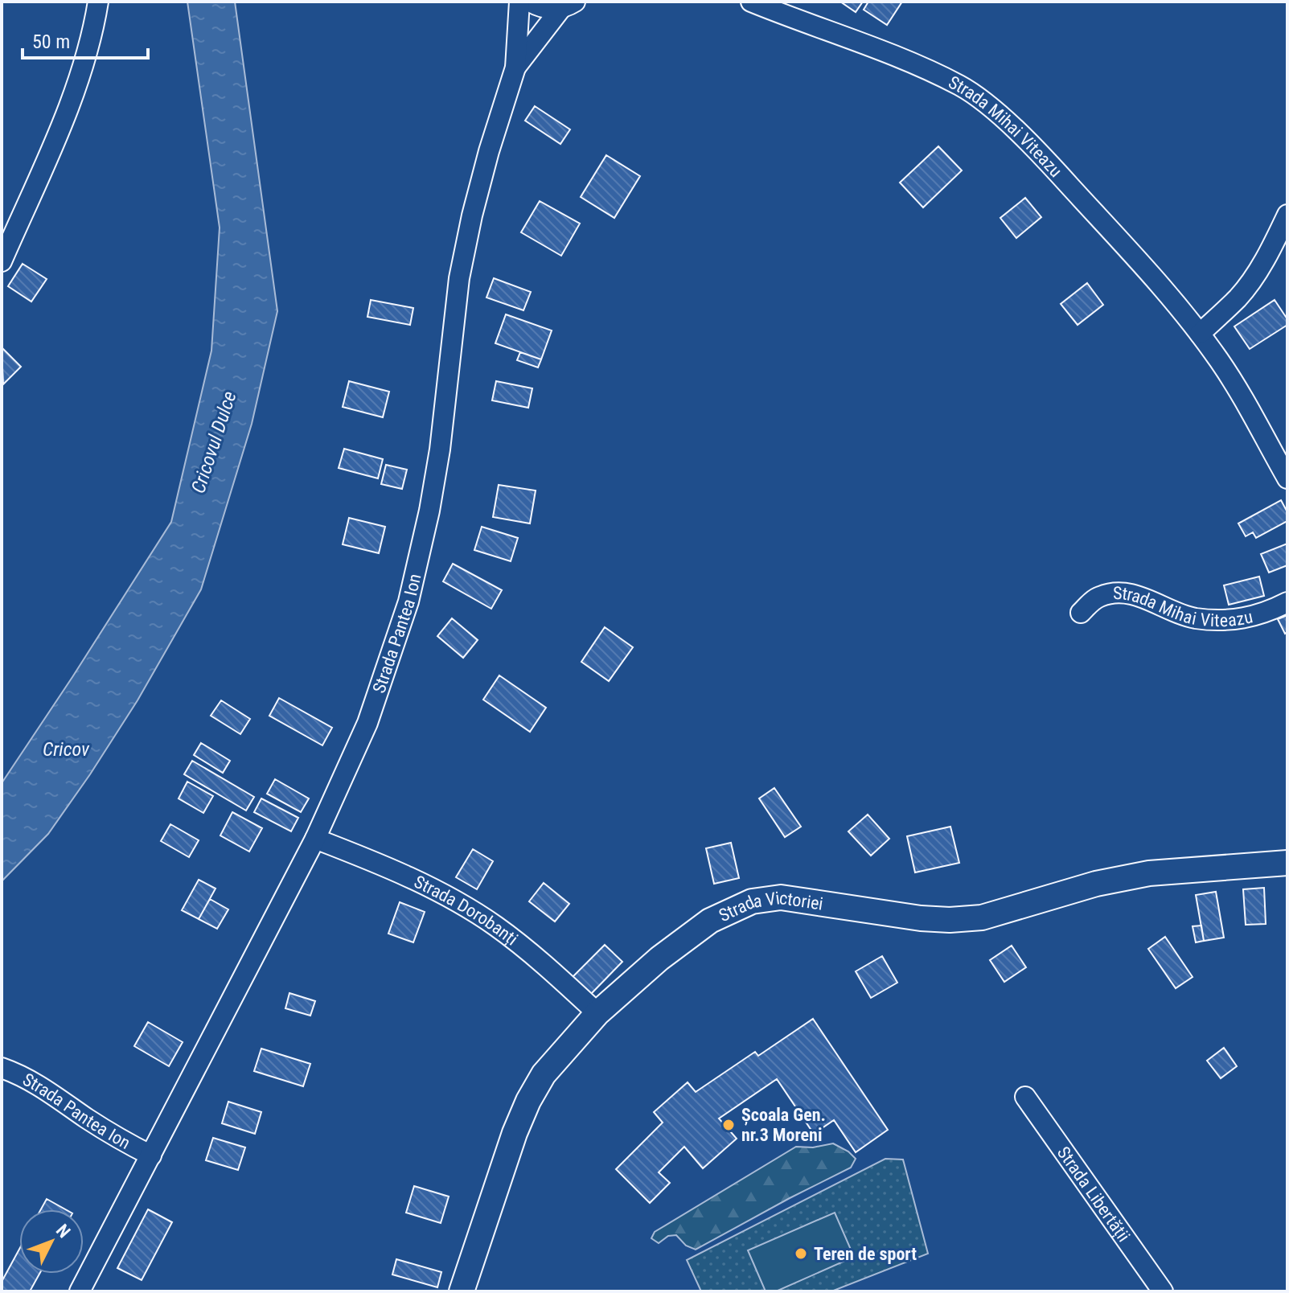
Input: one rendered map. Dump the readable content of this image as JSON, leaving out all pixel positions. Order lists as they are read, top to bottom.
{
  "streets": {
    "main road": ["Strada Victoriei"],
    "street": [
      "Strada Mihai Viteazu",
      "Strada Pantea Ion",
      "Strada Dorobanți",
      "Strada Libertății"
    ]
  },
  "crossings": [
    ["Strada Pantea Ion", "Strada Dorobanți"],
    ["Strada Dorobanți", "Strada Victoriei"]
  ],
  "water": ["Cricovul Dulce", "Cricov"],
  "places": ["Școala Gen. nr.3 Moreni", "Teren de sport"],
  "scale_bar": "50 m",
  "north": "top right"
}
